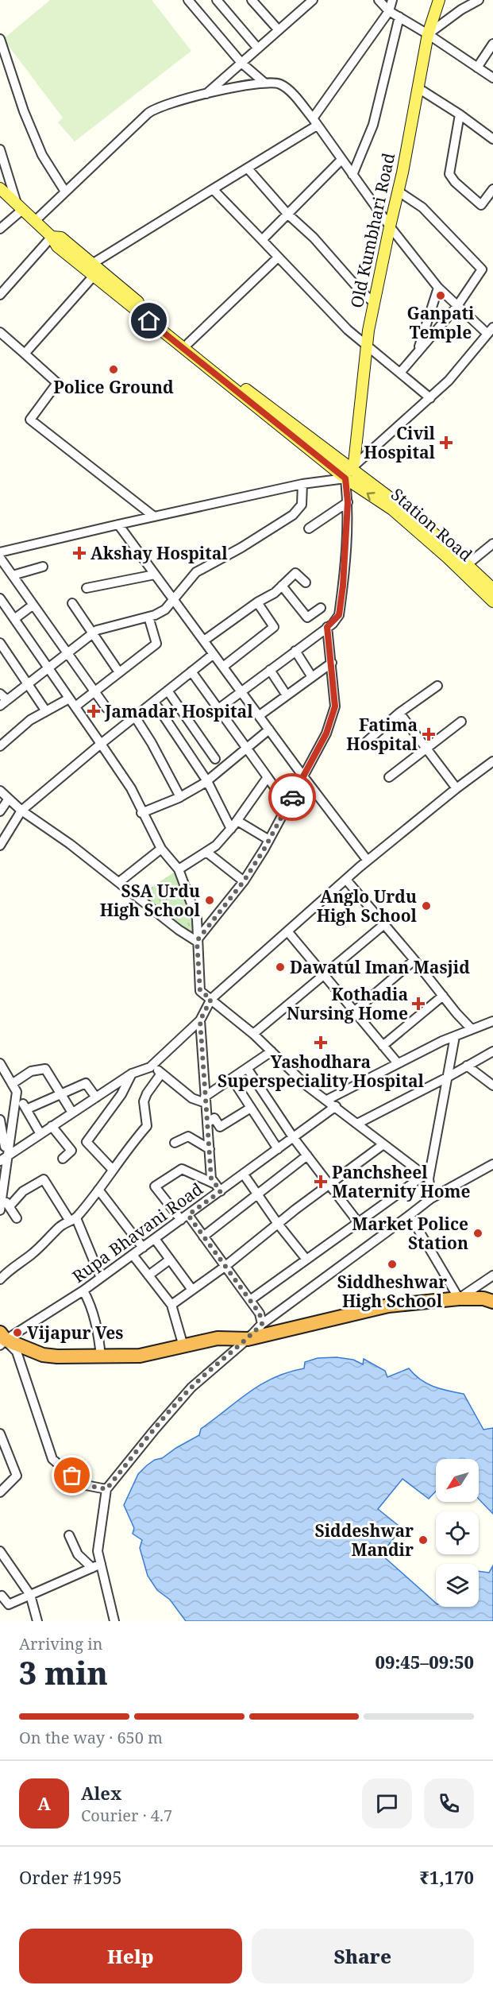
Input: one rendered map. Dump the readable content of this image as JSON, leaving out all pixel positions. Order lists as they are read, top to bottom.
{
  "streets": {
    "main road": ["Old Kumbhari Road", "Station Road"],
    "street": ["Rupa Bhavani Road"]
  },
  "crossings": [
    ["Old Kumbhari Road", "Station Road"]
  ],
  "places": {
    "other": [
      "Ganpati Temple",
      "Police Ground",
      "SSA Urdu High School",
      "Anglo Urdu High School",
      "Dawatul Iman Masjid",
      "Market Police Station",
      "Siddheshwar High School",
      "Vijapur Ves",
      "Siddeshwar Mandir"
    ],
    "health": [
      "Civil Hospital",
      "Akshay Hospital",
      "Jamadar Hospital",
      "Fatima Hospital",
      "Kothadia Nursing Home",
      "Yashodhara Superspeciality Hospital",
      "Panchsheel Maternity Home"
    ]
  },
  "north": "bottom left",
  "page": {
    "heading": ["3 min", "Arriving in", "09:45–09:50"],
    "panel": [
      "Alex",
      "Courier · 4.7",
      "Order #1995",
      "₹1,170"
    ],
    "bar": "On the way · 650 m",
    "round": "A",
    "buttons": ["Help", "Share"]
  }
}
